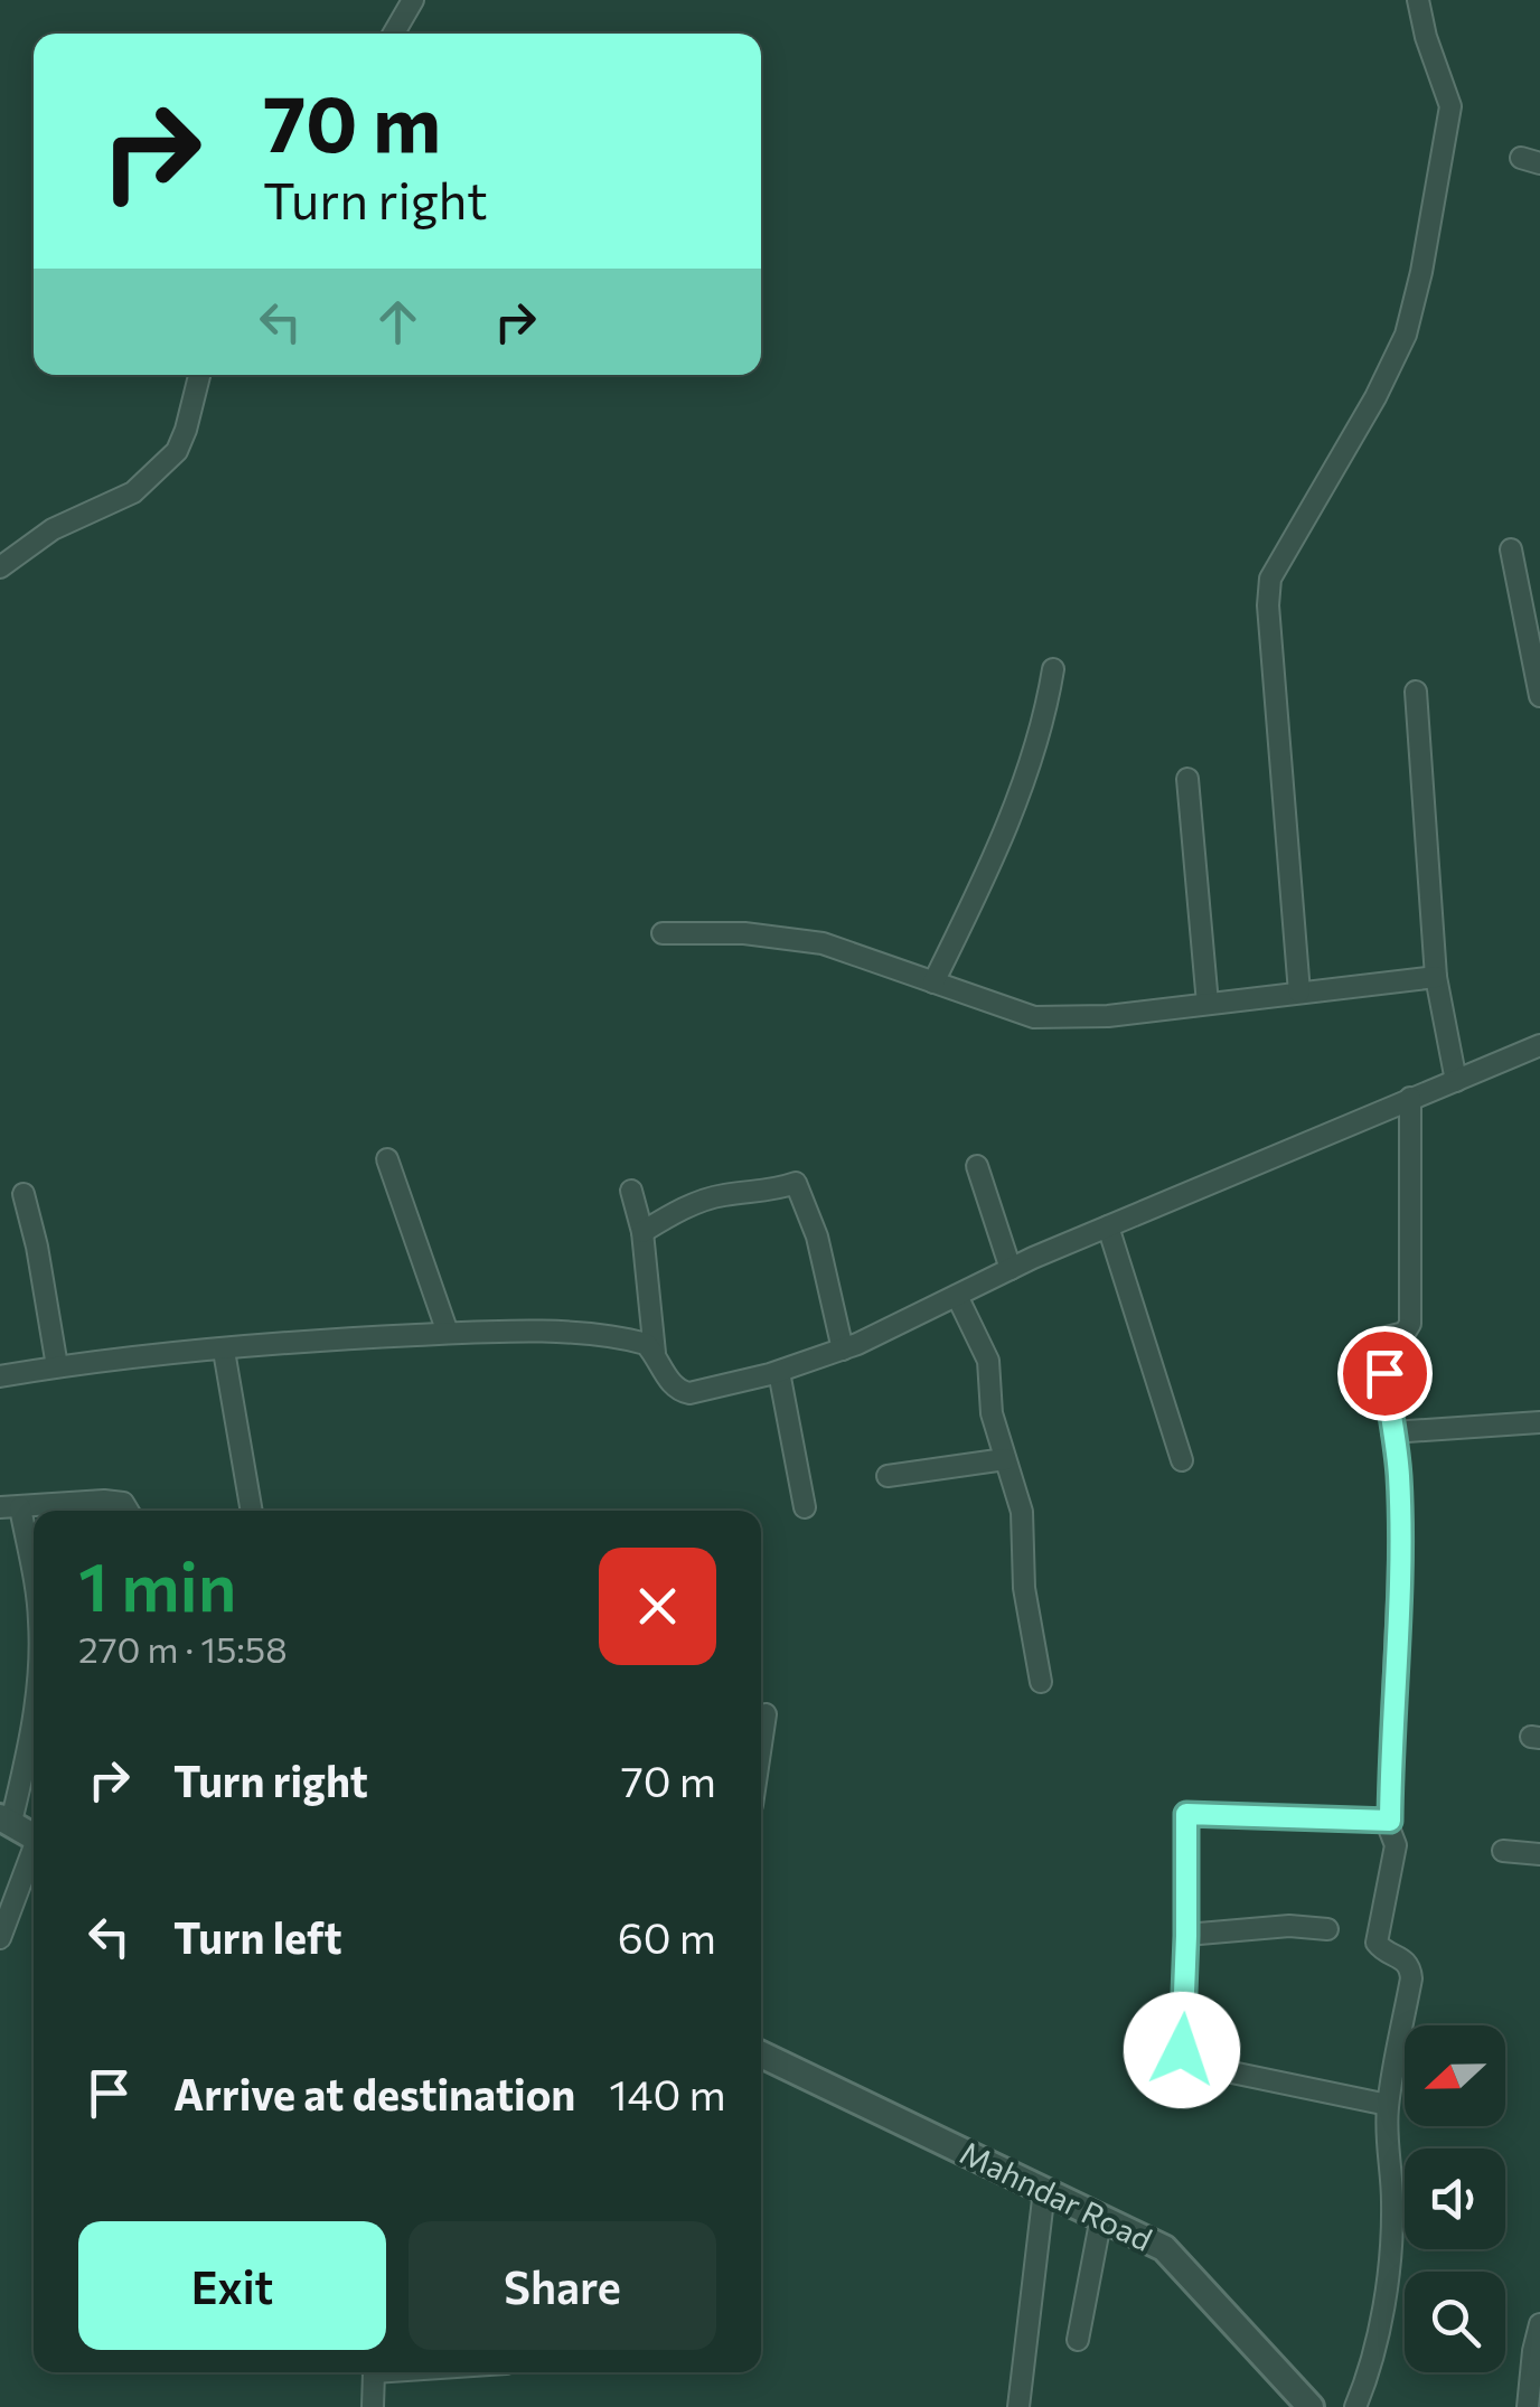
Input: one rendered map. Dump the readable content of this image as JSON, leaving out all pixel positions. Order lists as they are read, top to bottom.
{
  "streets": {
    "street": ["Mahndar Road"]
  },
  "north": "left",
  "page": {
    "turn": ["70 m", "Turn right"],
    "heading": ["1 min", "270 m · 15:58"],
    "list": [
      {
        "name": "Turn right",
        "value": "70 m"
      },
      {
        "name": "Turn left",
        "value": "60 m"
      },
      {
        "name": "Arrive at destination",
        "value": "140 m"
      }
    ],
    "buttons": ["Exit", "Share"]
  }
}
